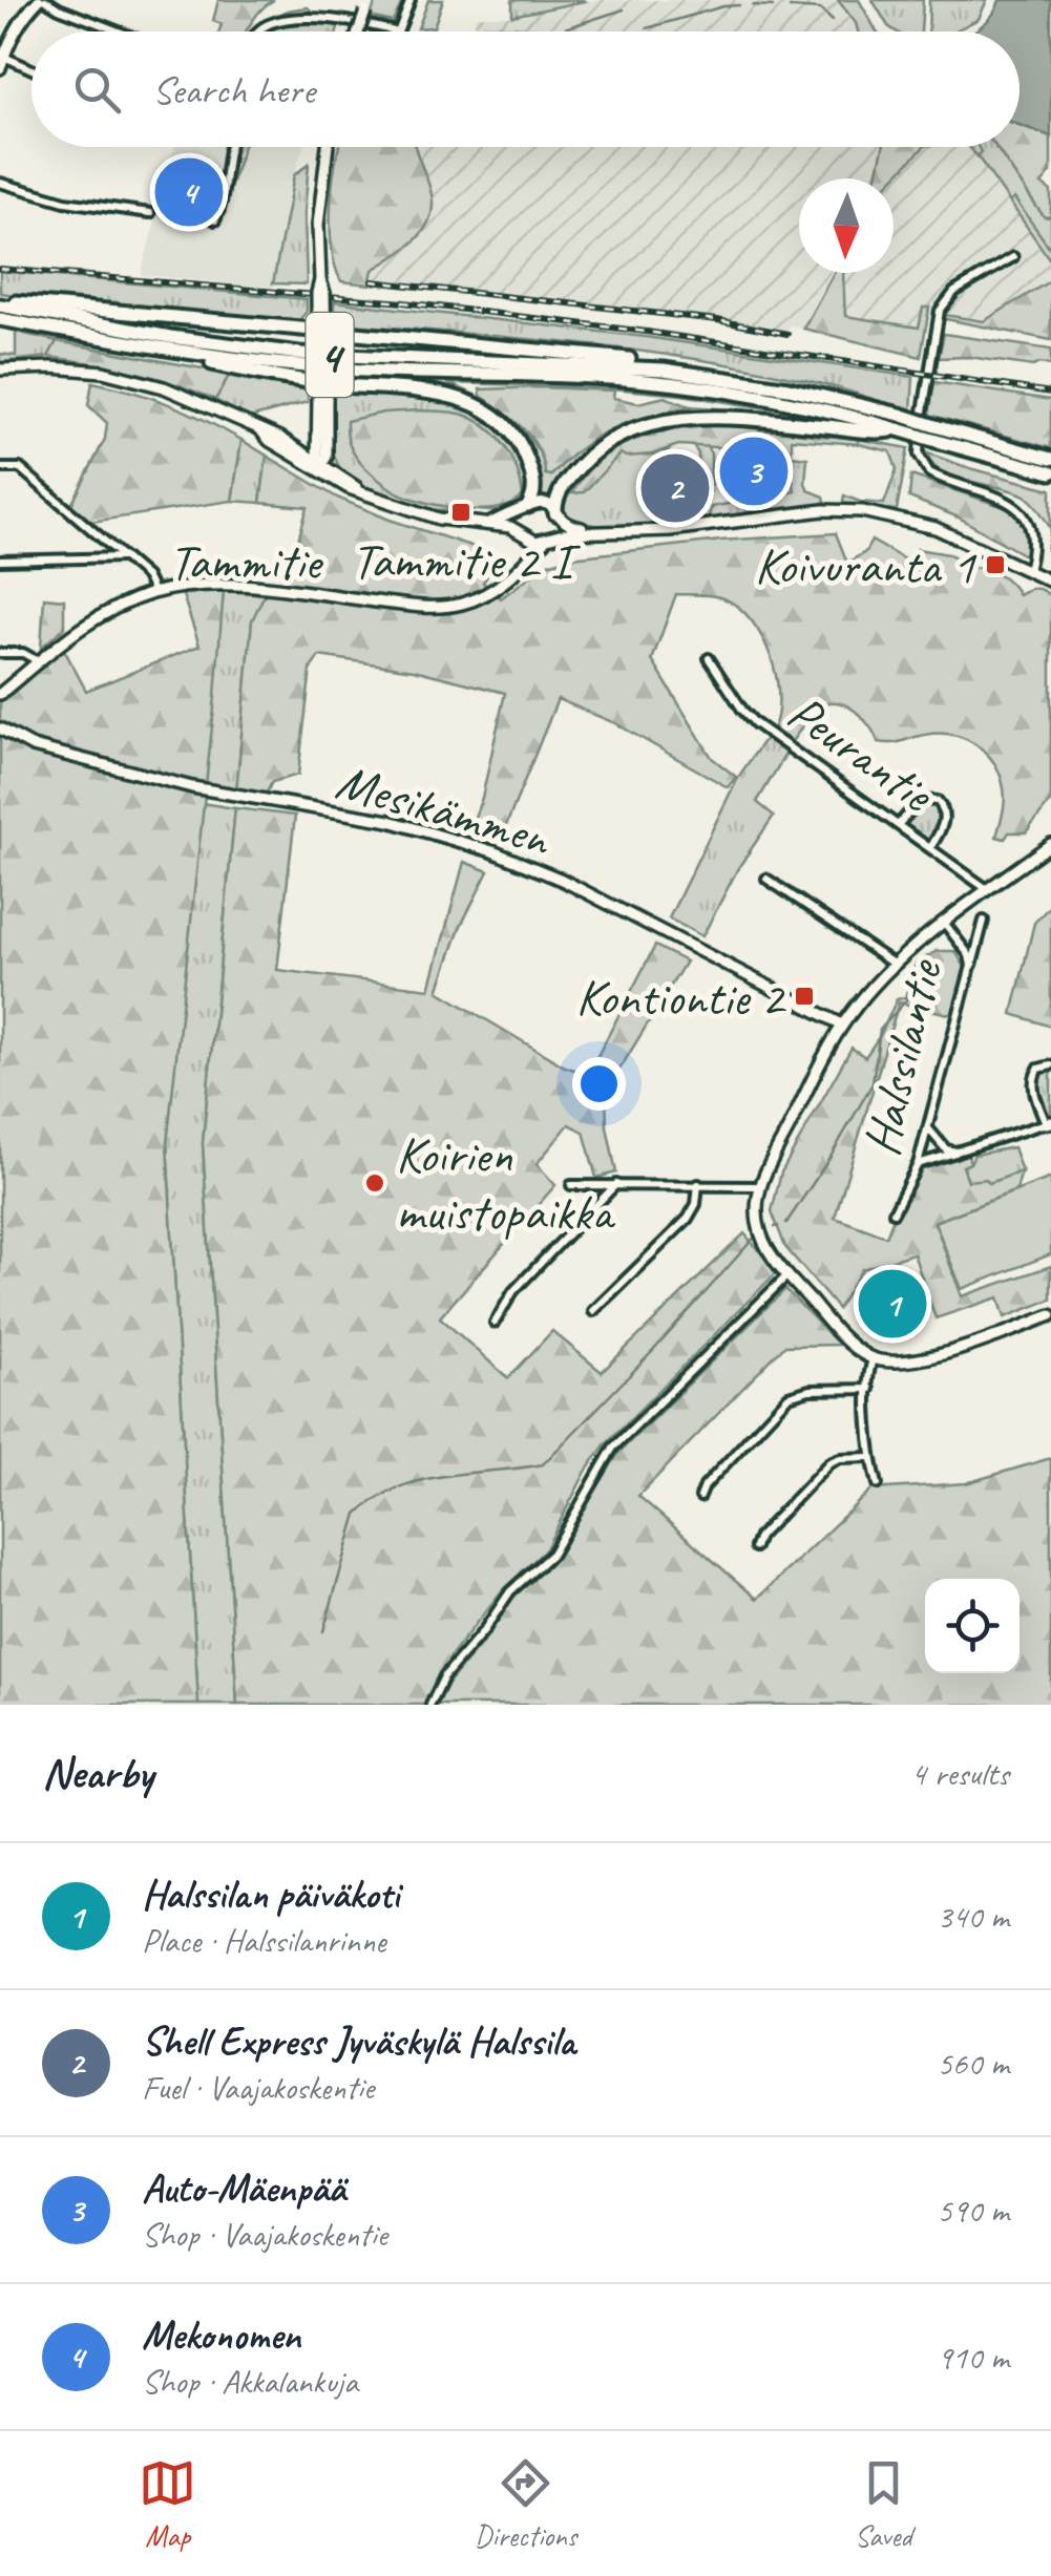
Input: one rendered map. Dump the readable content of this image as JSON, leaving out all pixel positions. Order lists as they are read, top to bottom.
{
  "streets": {
    "highway": ["4"],
    "street": [
      "Tammitie",
      "Peurantie",
      "Mesikämmen",
      "Halssilantie"
    ]
  },
  "places": {
    "transit": ["Tammitie 2 I", "Koivuranta 1", "Kontiontie 2"],
    "other": ["Koirien muistopaikka"]
  },
  "north": "bottom",
  "page": {
    "search": "Search here",
    "pins": [
      "4",
      "3",
      "2",
      "1"
    ],
    "heading": ["Nearby", "4 results"],
    "list": [
      {
        "mark": "1",
        "name": "Halssilan päiväkoti",
        "note": "Place · Halssilanrinne",
        "value": "340 m"
      },
      {
        "mark": "2",
        "name": "Shell Express Jyväskylä Halssila",
        "note": "Fuel · Vaajakoskentie",
        "value": "560 m"
      },
      {
        "mark": "3",
        "name": "Auto-Mäenpää",
        "note": "Shop · Vaajakoskentie",
        "value": "590 m"
      },
      {
        "mark": "4",
        "name": "Mekonomen",
        "note": "Shop · Akkalankuja",
        "value": "910 m"
      }
    ],
    "nav": ["Map", "Directions", "Saved"]
  }
}
